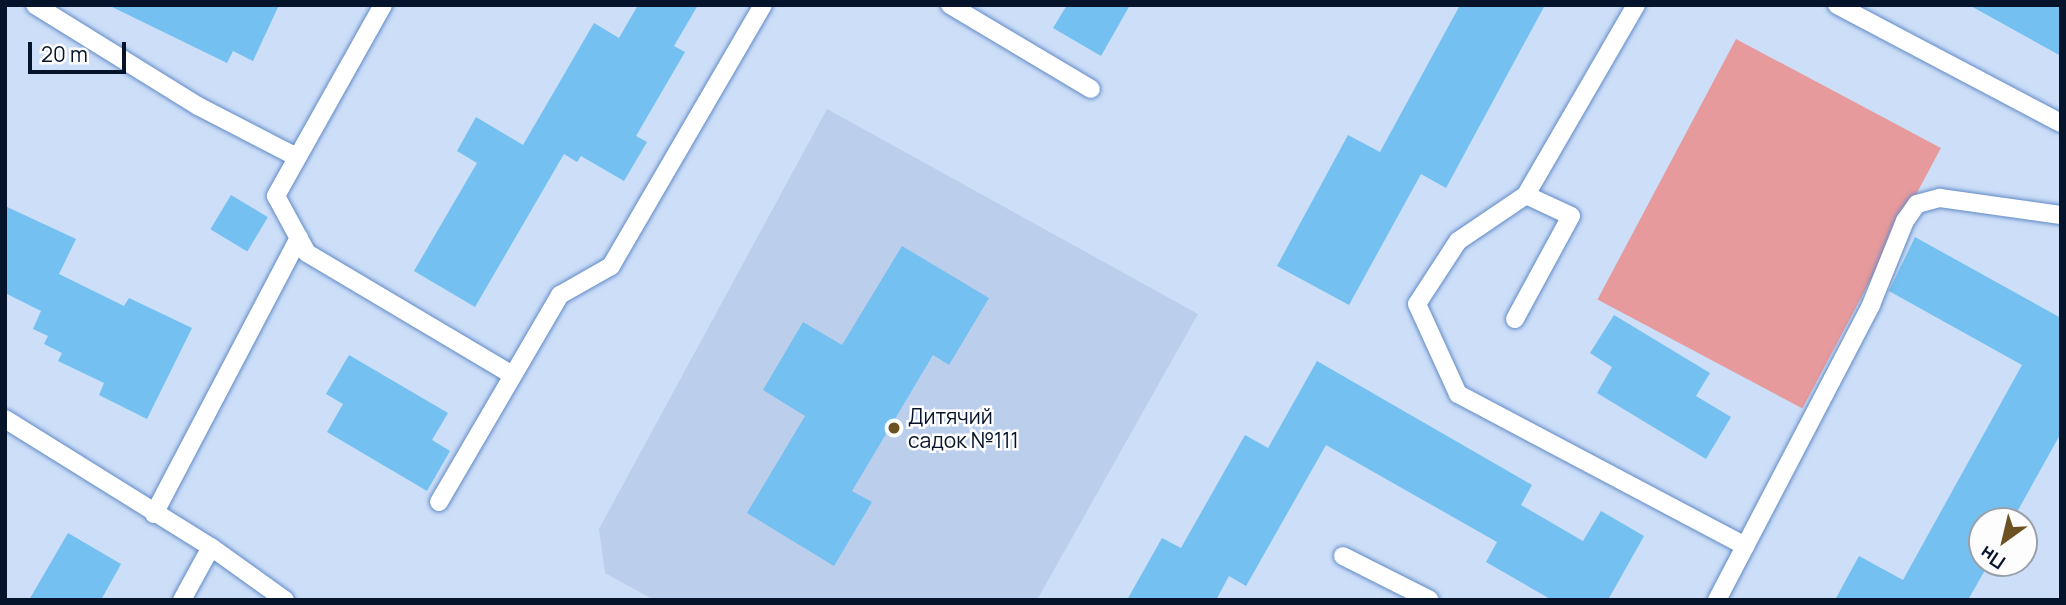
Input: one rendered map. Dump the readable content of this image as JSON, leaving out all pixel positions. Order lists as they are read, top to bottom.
{
  "places": ["Дитячий садок №111"],
  "scale_bar": "20 m",
  "north": "bottom left"
}
